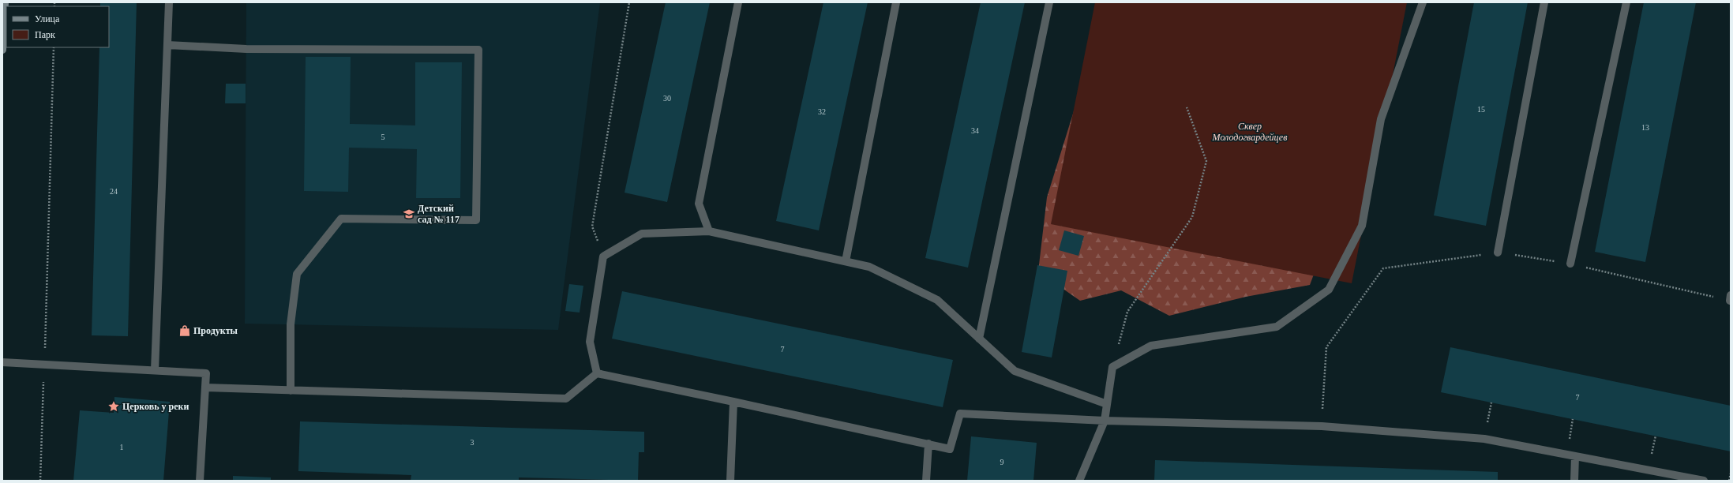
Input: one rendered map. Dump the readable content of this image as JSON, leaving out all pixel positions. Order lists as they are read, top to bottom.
{
  "parks": ["Сквер Молодогвардейцев"],
  "places": {
    "school or university": ["Детский сад № 117"],
    "shop": ["Продукты"],
    "place": ["Церковь у реки"]
  },
  "house_numbers": [
    "30",
    "15",
    "32",
    "13",
    "34",
    "5",
    "24",
    "7",
    "7",
    "3",
    "1",
    "9"
  ],
  "legend": ["Улица", "Парк"]
}
